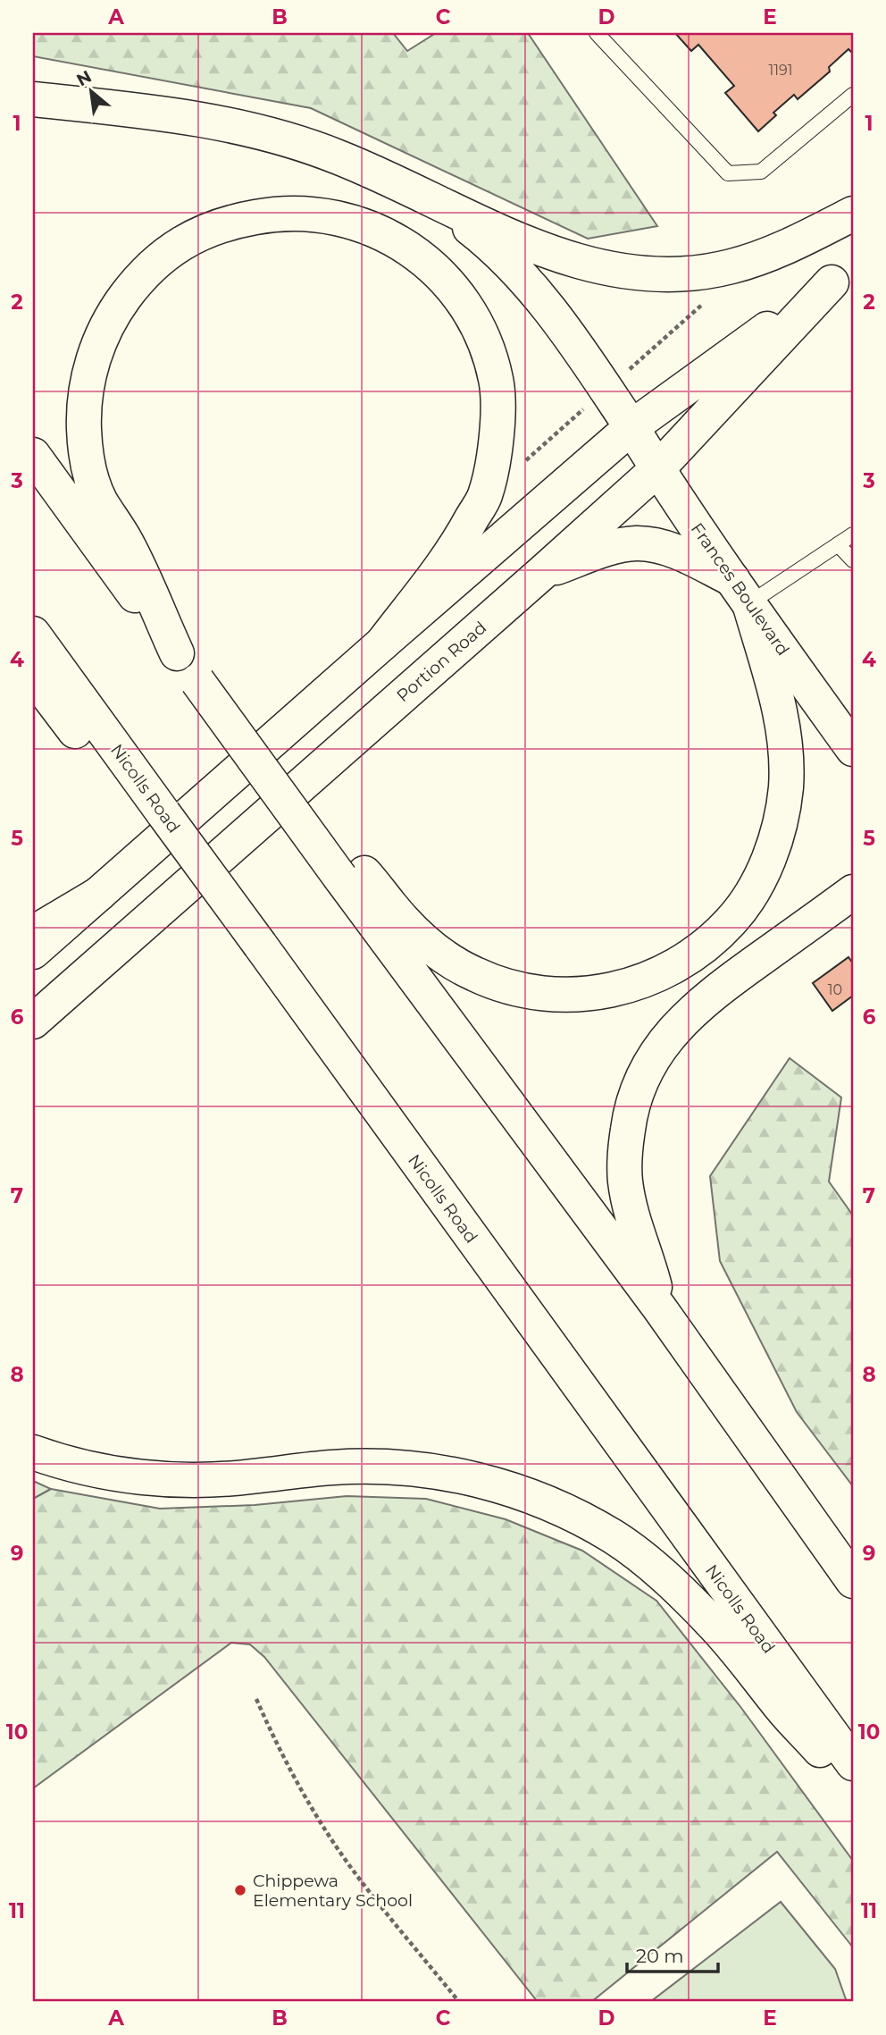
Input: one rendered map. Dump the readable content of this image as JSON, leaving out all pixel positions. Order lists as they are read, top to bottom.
{
  "streets": {
    "main road": ["Frances Boulevard", "Portion Road", "Nicolls Road"]
  },
  "crossings": [
    ["Frances Boulevard", "Portion Road"]
  ],
  "places": ["Chippewa Elementary School"],
  "house_numbers": ["1191", "10"],
  "scale_bar": "20 m",
  "north": "top left",
  "grid": {
    "columns": [
      "A",
      "B",
      "C",
      "D",
      "E"
    ],
    "rows": [
      "1",
      "2",
      "3",
      "4",
      "5",
      "6",
      "7",
      "8",
      "9",
      "10",
      "11"
    ]
  }
}
